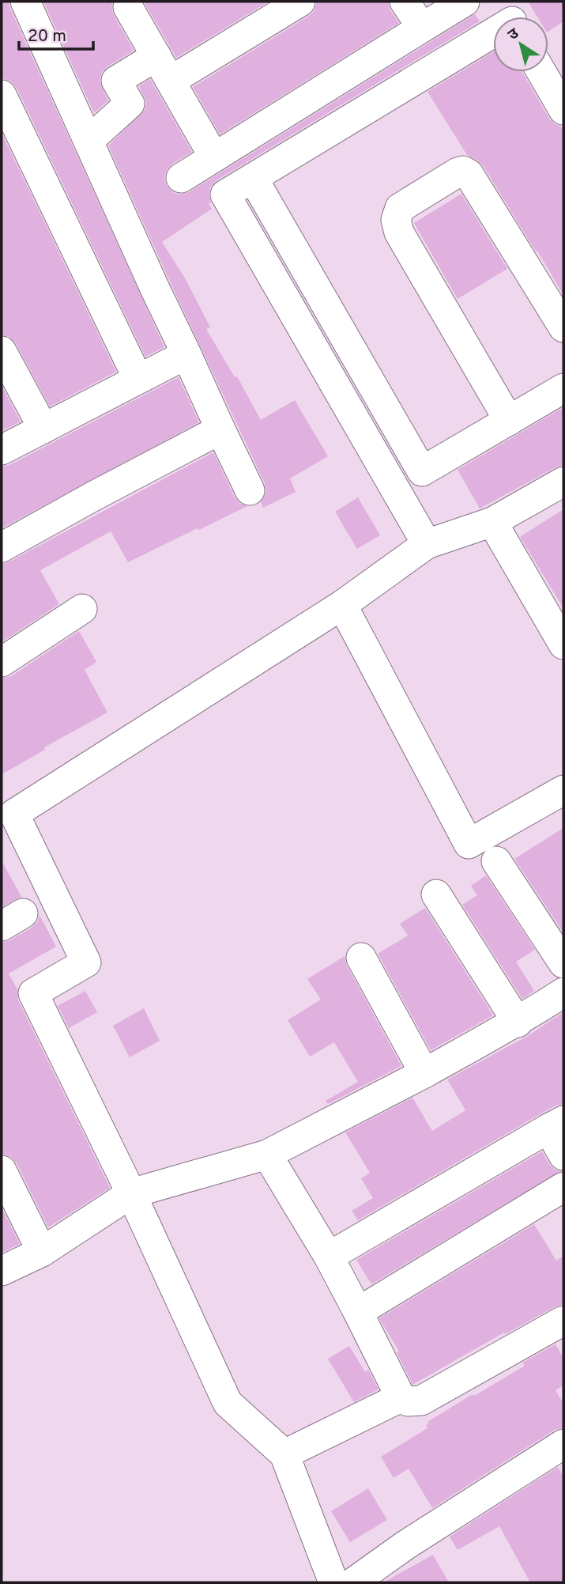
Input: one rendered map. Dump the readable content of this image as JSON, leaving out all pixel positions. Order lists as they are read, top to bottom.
{
  "scale_bar": "20 m",
  "north": "top left"
}
